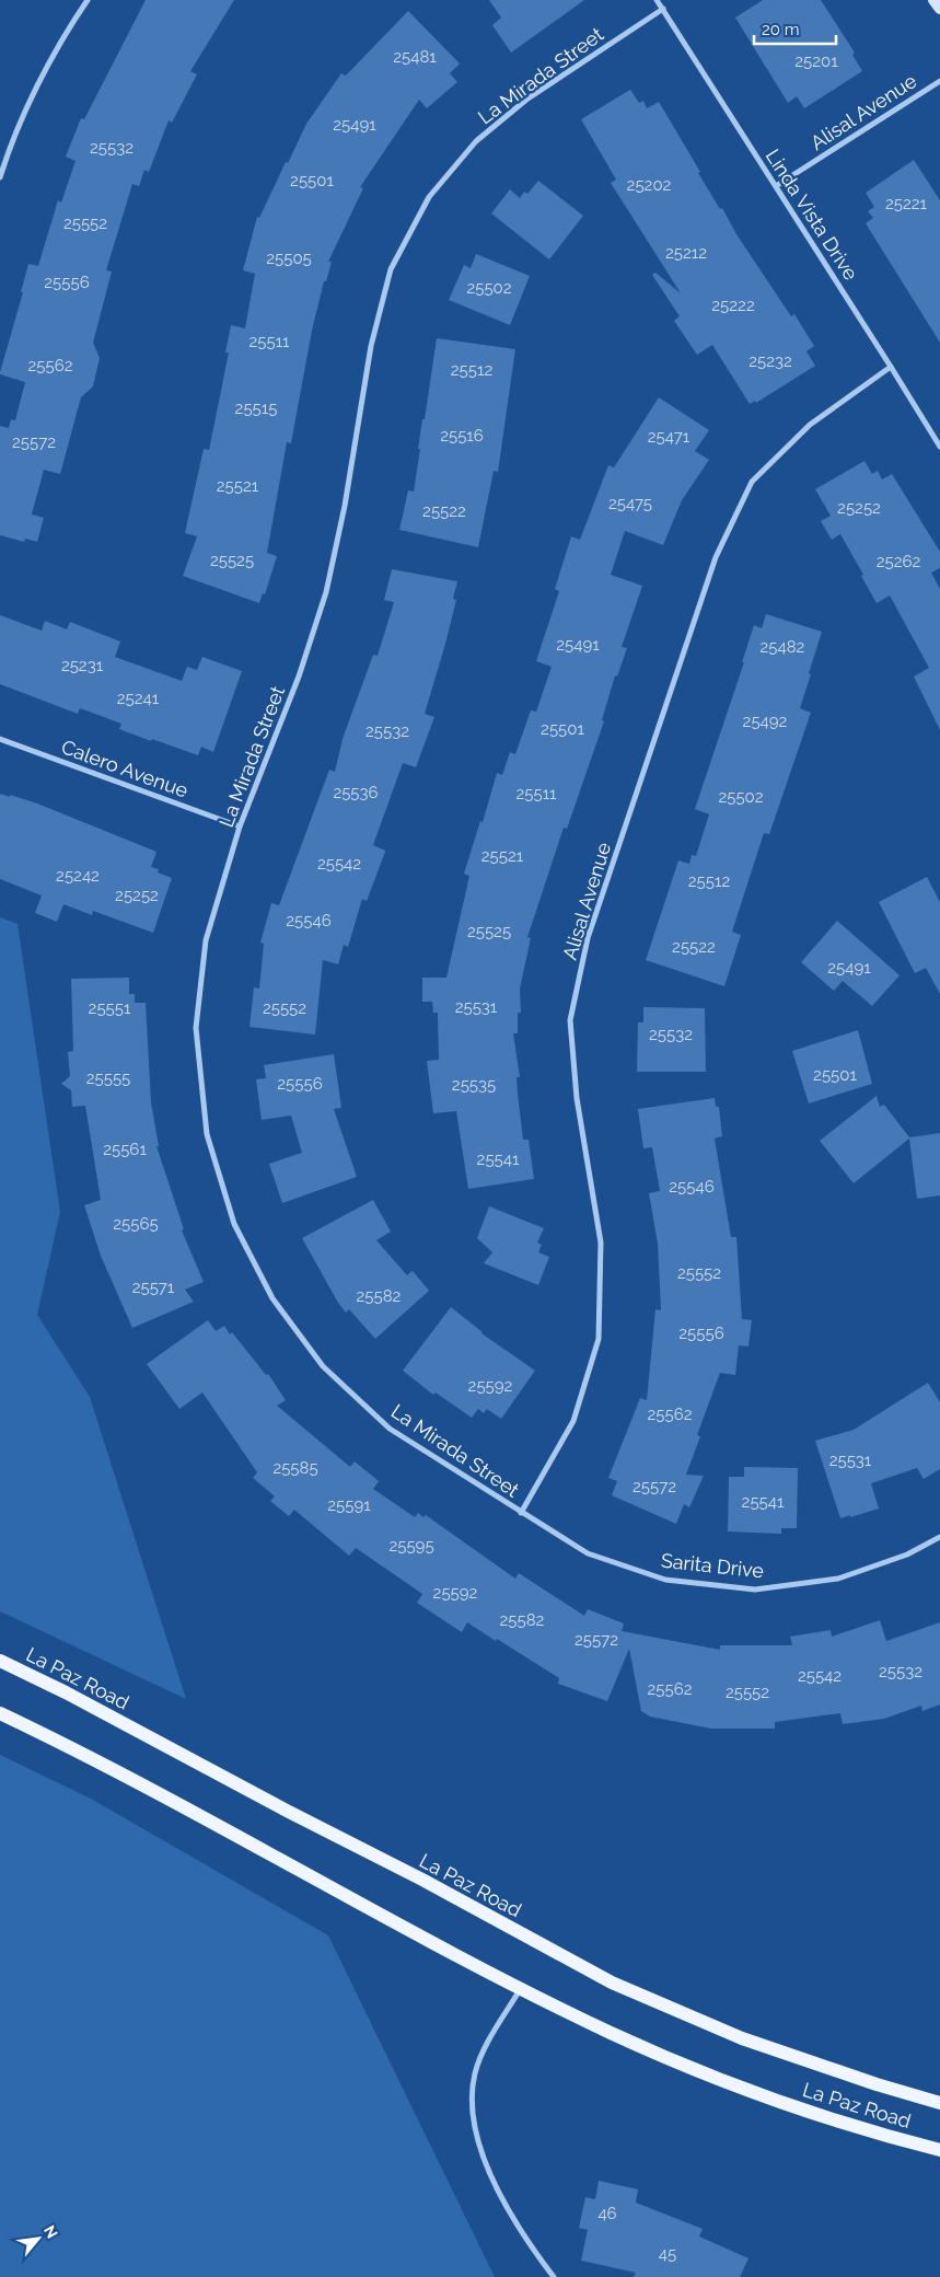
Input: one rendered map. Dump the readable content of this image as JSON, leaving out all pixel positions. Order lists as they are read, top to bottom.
{
  "streets": {
    "main road": ["La Paz Road"],
    "street": [
      "La Mirada Street",
      "Alisal Avenue",
      "Linda Vista Drive",
      "Calero Avenue",
      "Sarita Drive"
    ]
  },
  "crossings": [
    ["La Mirada Street", "Alisal Avenue"],
    ["La Mirada Street", "Linda Vista Drive"],
    ["La Mirada Street", "Calero Avenue"],
    ["La Mirada Street", "Sarita Drive"],
    ["Alisal Avenue", "Linda Vista Drive"],
    ["Alisal Avenue", "Sarita Drive"]
  ],
  "house_numbers": [
    "25481",
    "25201",
    "25491",
    "25532",
    "25501",
    "25202",
    "25221",
    "25552",
    "25212",
    "25505",
    "25556",
    "25502",
    "25222",
    "25511",
    "25232",
    "25562",
    "25512",
    "25515",
    "25516",
    "25471",
    "25572",
    "25521",
    "25475",
    "25252",
    "25522",
    "25525",
    "25262",
    "25491",
    "25482",
    "25231",
    "25241",
    "25492",
    "25501",
    "25532",
    "25536",
    "25511",
    "25502",
    "25521",
    "25542",
    "25242",
    "25512",
    "25252",
    "25546",
    "25525",
    "25522",
    "25491",
    "25531",
    "25551",
    "25552",
    "25532",
    "25501",
    "25555",
    "25556",
    "25535",
    "25561",
    "25541",
    "25546",
    "25565",
    "25552",
    "25571",
    "25582",
    "25556",
    "25592",
    "25562",
    "25531",
    "25585",
    "25572",
    "25541",
    "25591",
    "25595",
    "25592",
    "25582",
    "25572",
    "25532",
    "25542",
    "25562",
    "25552",
    "46",
    "45"
  ],
  "scale_bar": "20 m",
  "north": "top right"
}
